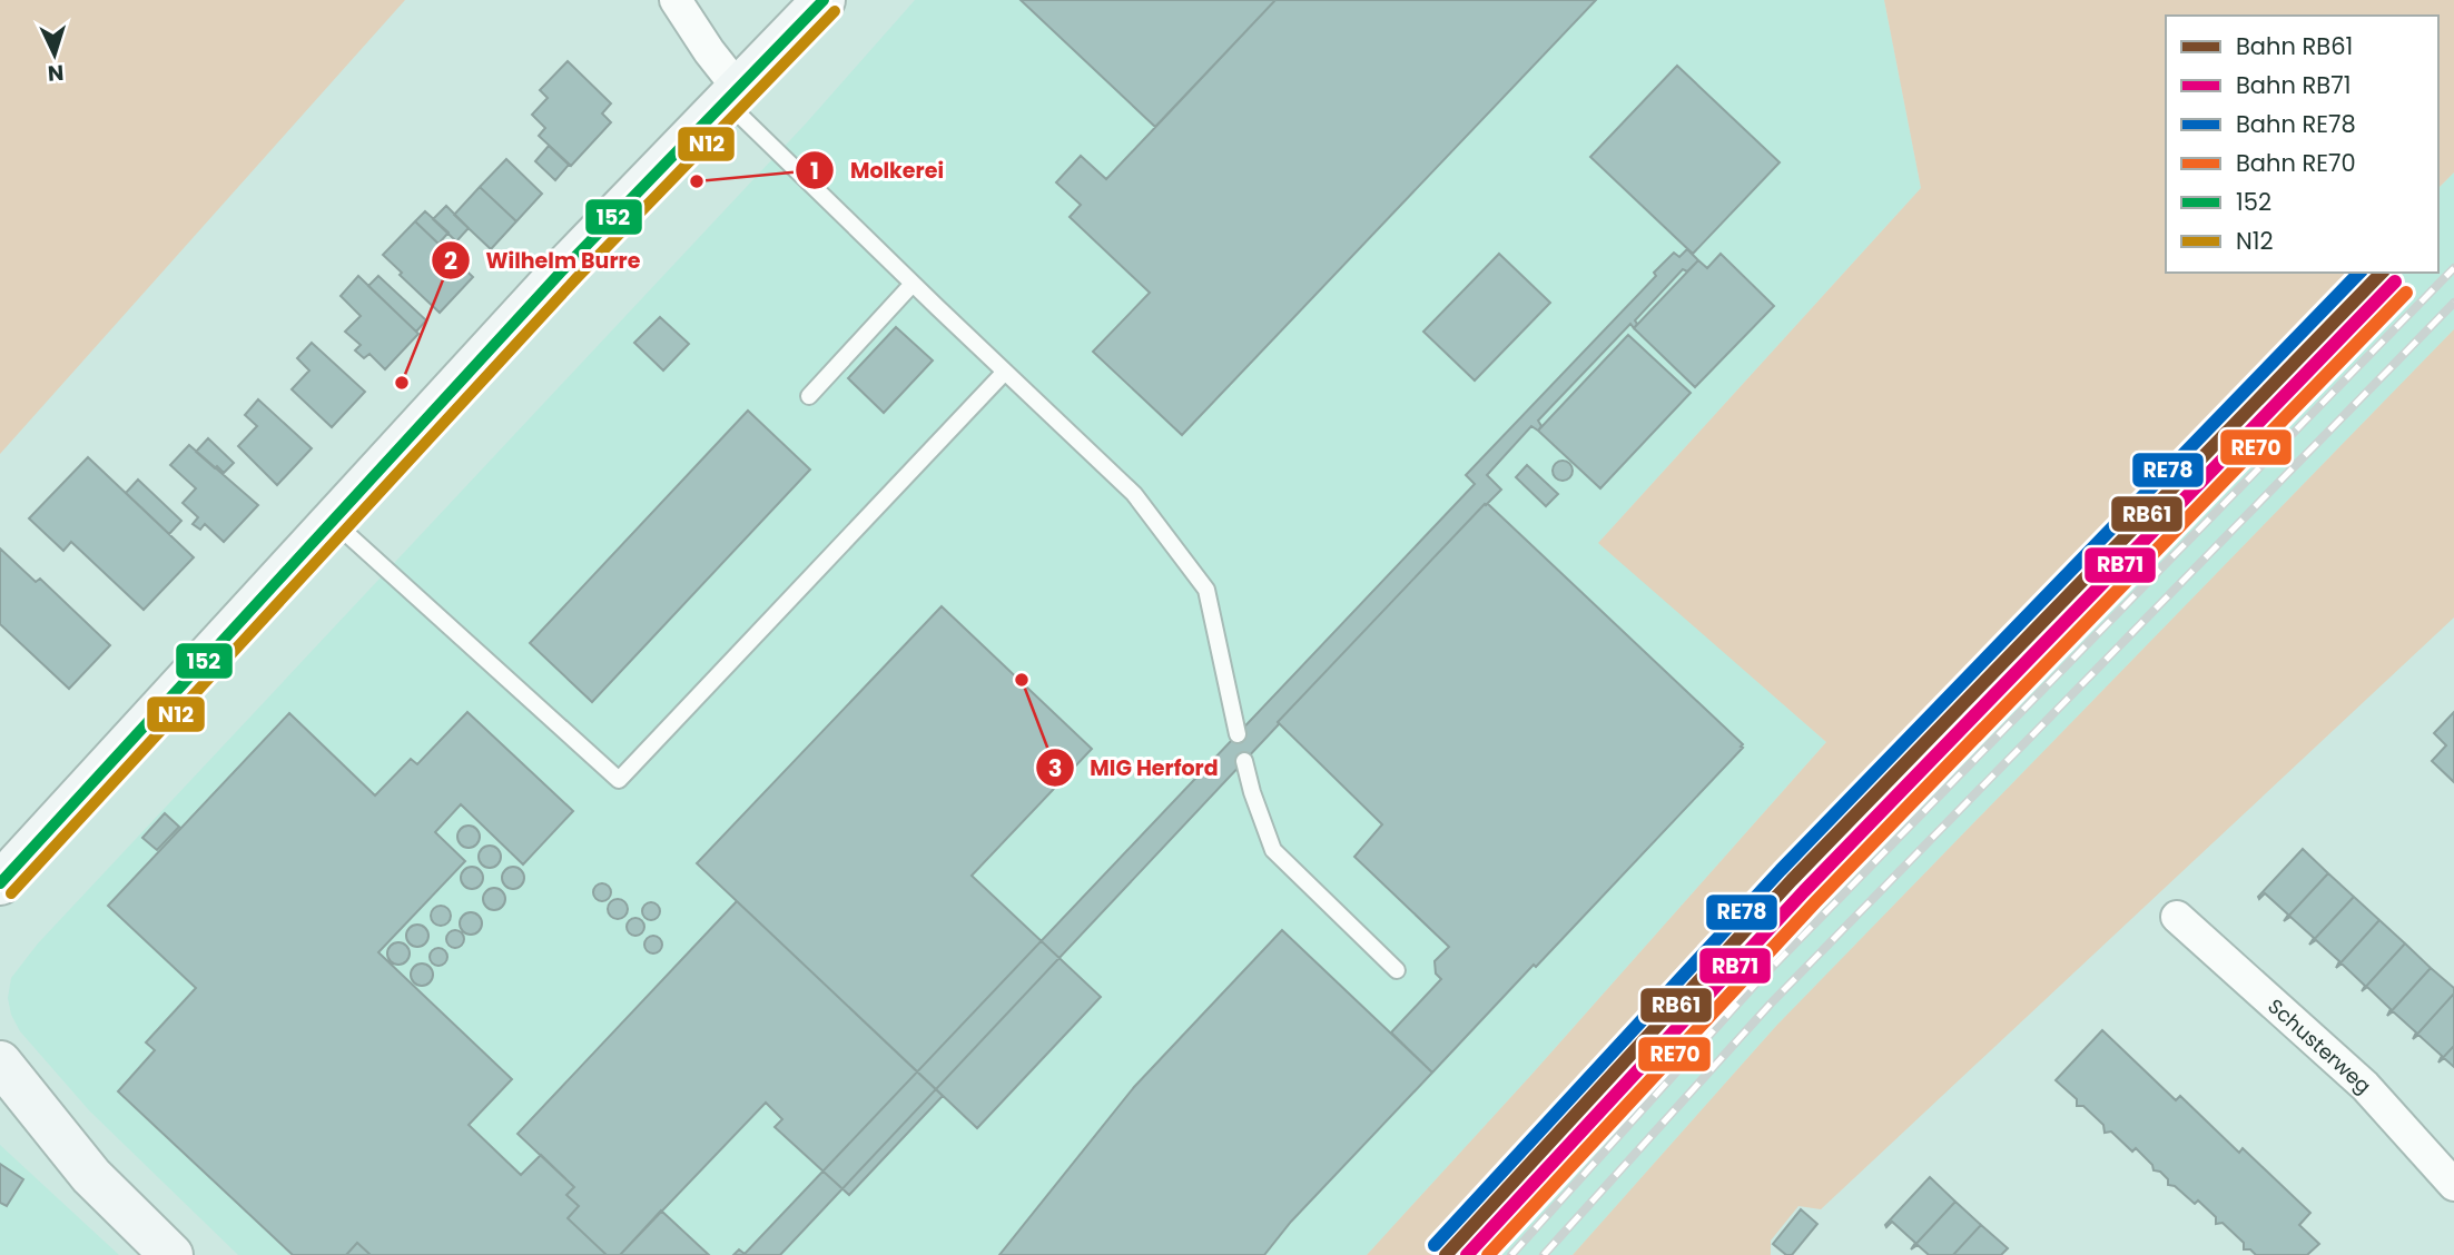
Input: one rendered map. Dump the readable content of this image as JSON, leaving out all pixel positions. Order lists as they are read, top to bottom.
{
  "streets": {
    "street": ["Schusterweg"]
  },
  "places": ["Molkerei", "Wilhelm Burre", "MIG Herford"],
  "lines": [
    "transit line 152",
    "transit line N12",
    "rail line RB61",
    "rail line RE78",
    "rail line RB71",
    "rail line RE70"
  ],
  "legend": [
    "Bahn RB61",
    "Bahn RB71",
    "Bahn RE78",
    "Bahn RE70",
    "152",
    "N12"
  ],
  "north": "bottom"
}
